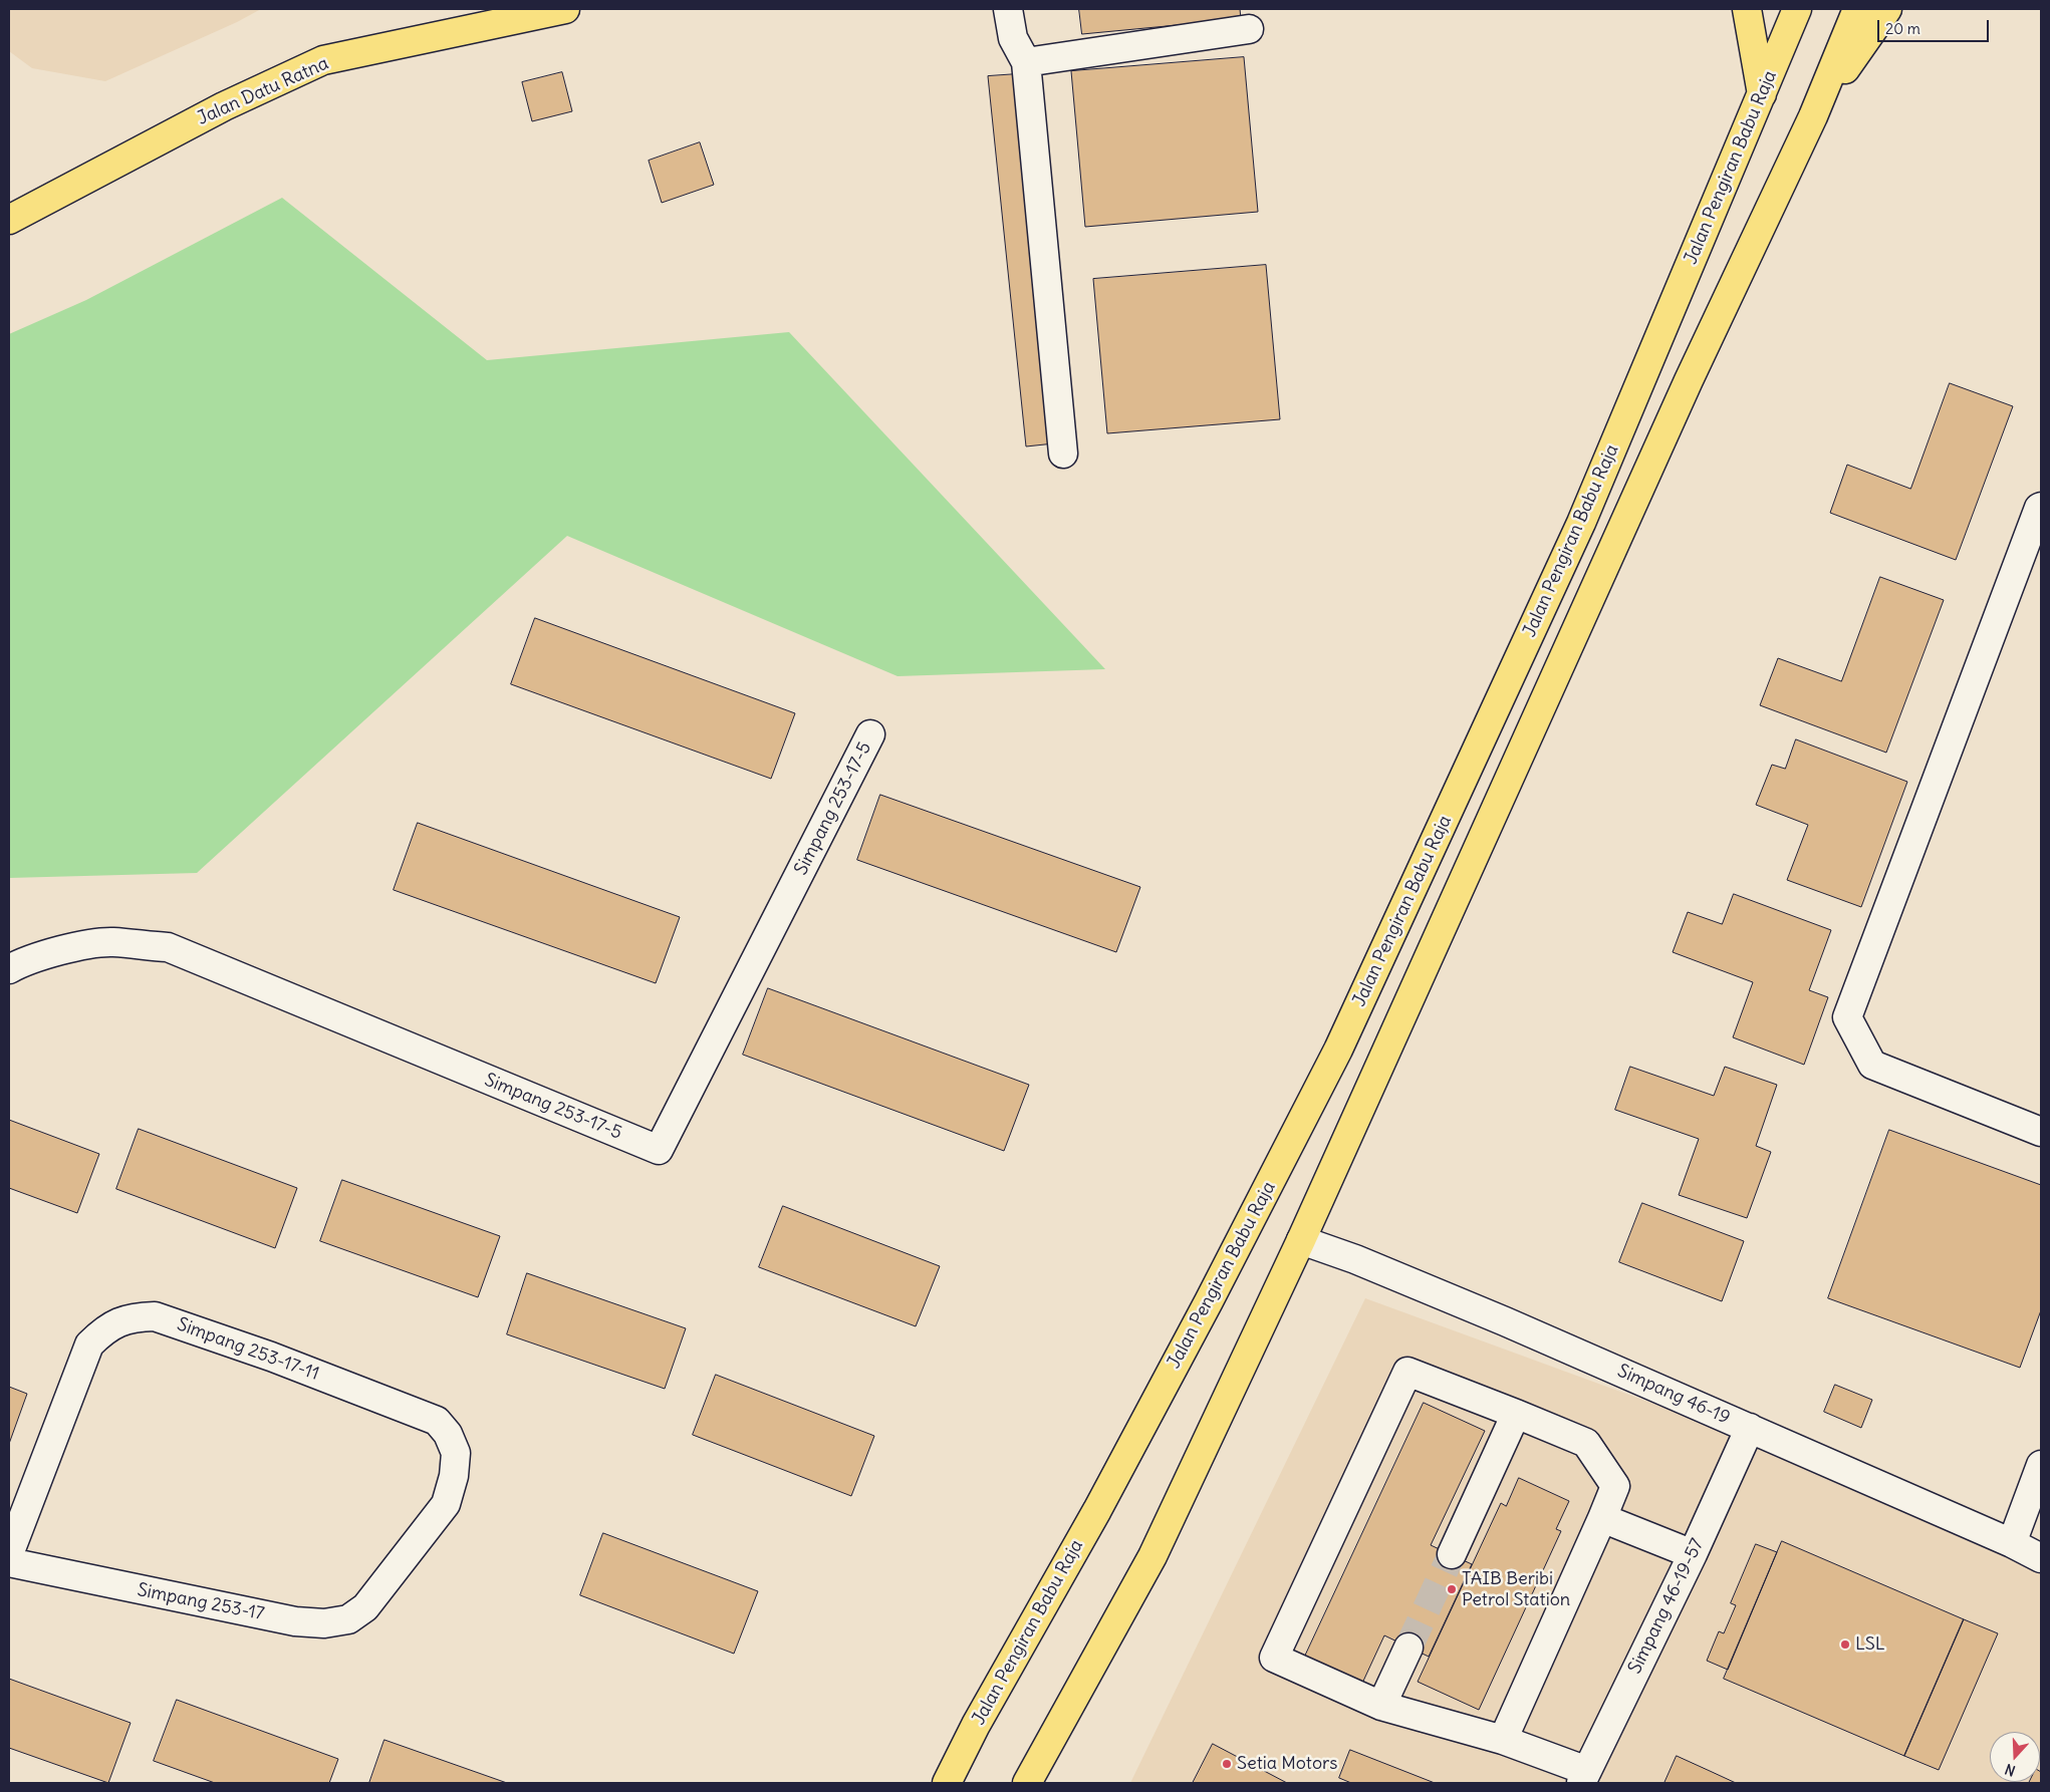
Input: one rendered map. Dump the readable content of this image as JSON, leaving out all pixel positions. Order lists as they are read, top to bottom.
{
  "streets": {
    "main road": ["Jalan Datu Ratna", "Jalan Pengiran Babu Raja"],
    "street": [
      "Simpang 253-17-5",
      "Simpang 253-17-11",
      "Simpang 46-19",
      "Simpang 253-17",
      "Simpang 46-19-57"
    ]
  },
  "crossings": [
    ["Simpang 253-17-11", "Simpang 253-17"],
    ["Simpang 46-19", "Simpang 46-19-57"]
  ],
  "places": ["TAIB Beribi Petrol Station", "LSL", "Setia Motors"],
  "scale_bar": "20 m",
  "north": "bottom"
}
